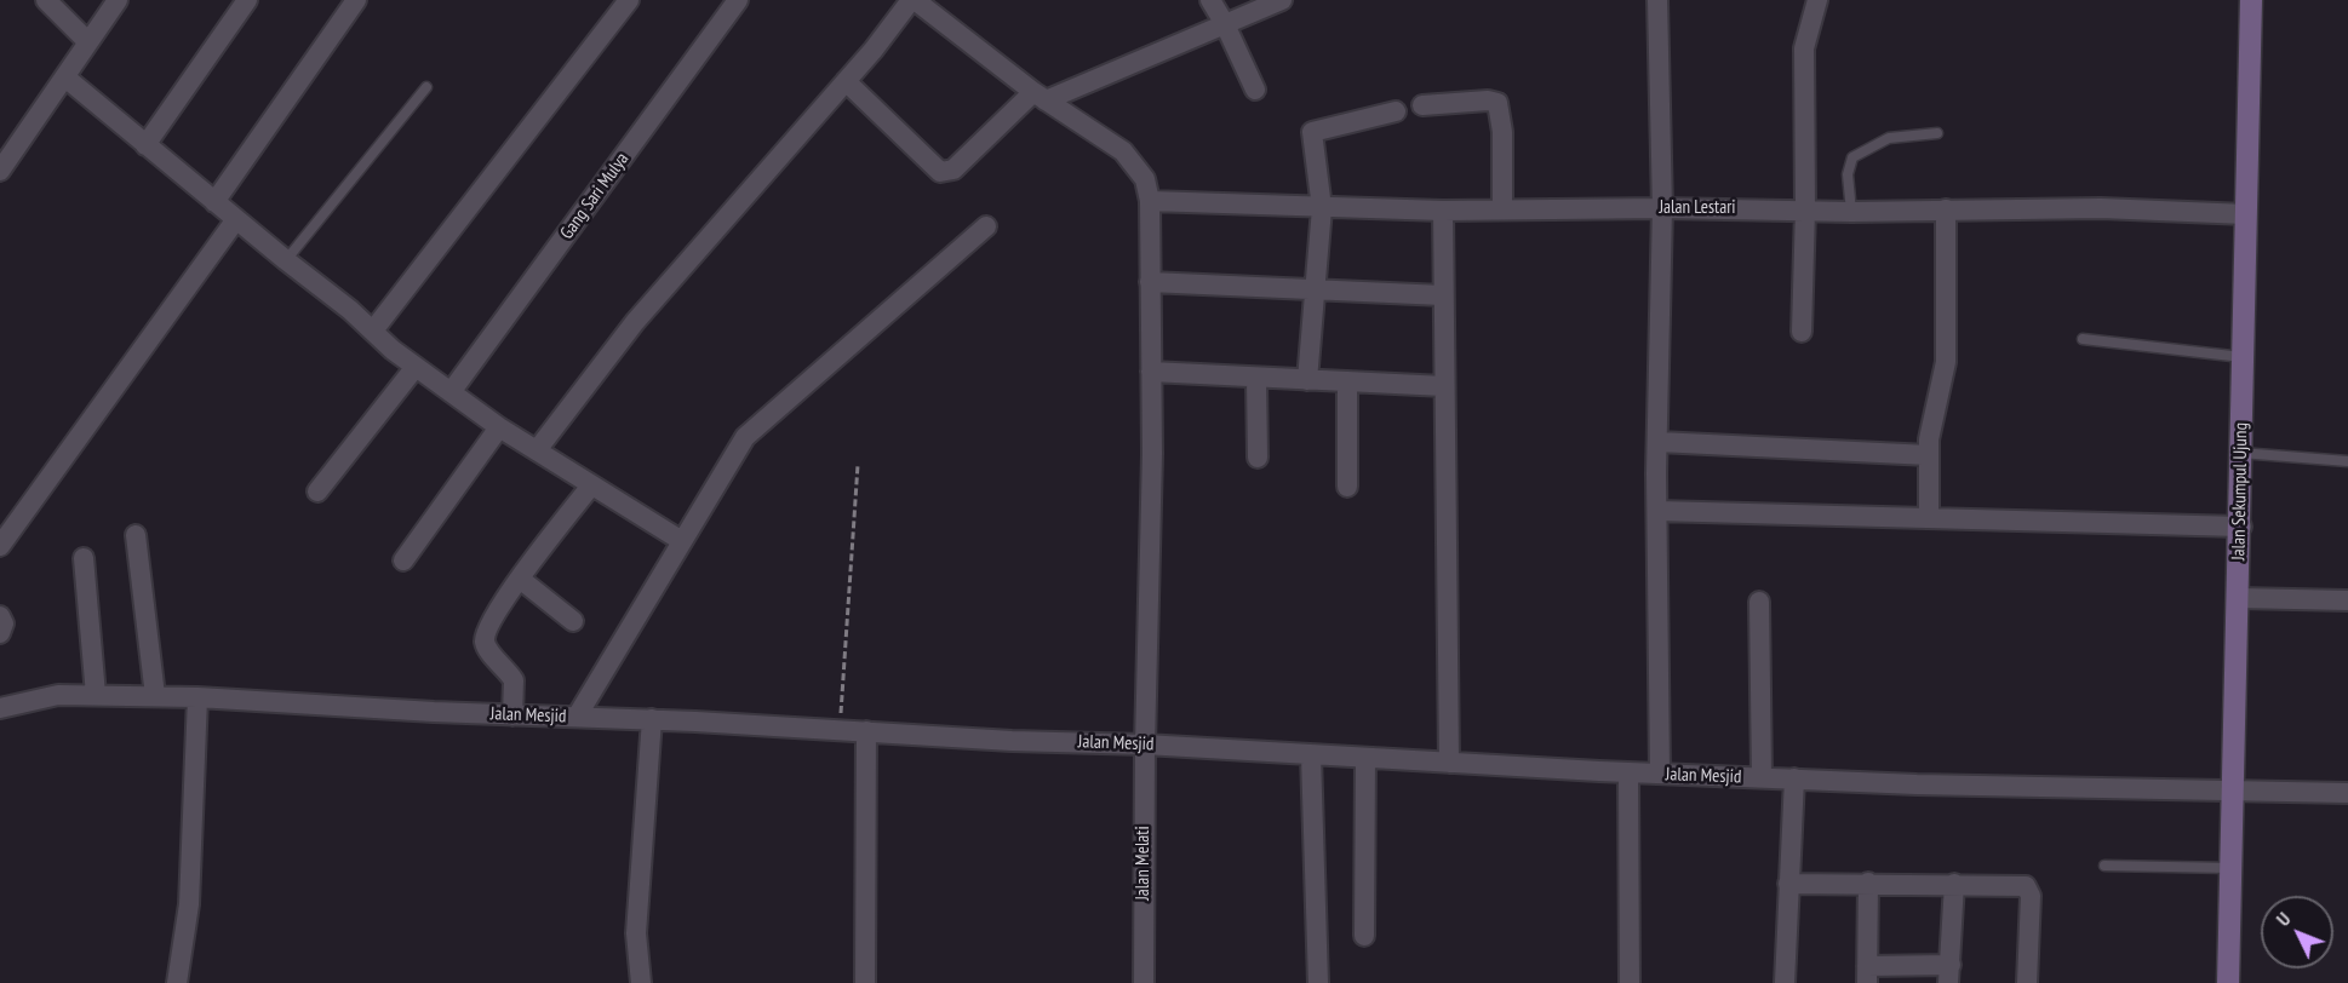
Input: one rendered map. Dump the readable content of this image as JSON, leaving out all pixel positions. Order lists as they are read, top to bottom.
{
  "streets": {
    "main road": ["Jalan Sekumpul Ujung"],
    "street": [
      "Gang Sari Mulya",
      "Jalan Lestari",
      "Jalan Mesjid",
      "Jalan Melati"
    ]
  },
  "crossings": [
    ["Jalan Lestari", "Jalan Sekumpul Ujung"],
    ["Jalan Lestari", "Jalan Melati"],
    ["Jalan Sekumpul Ujung", "Jalan Mesjid"],
    ["Jalan Mesjid", "Jalan Melati"]
  ],
  "north": "top left"
}
